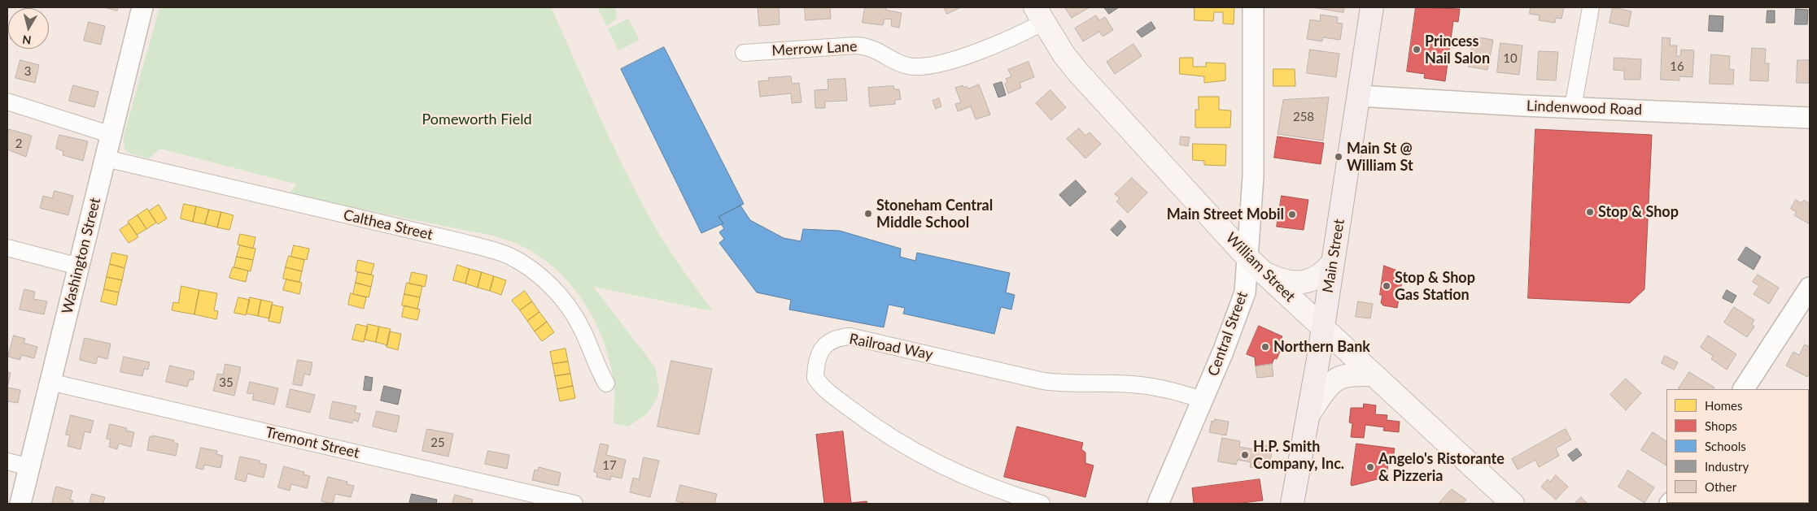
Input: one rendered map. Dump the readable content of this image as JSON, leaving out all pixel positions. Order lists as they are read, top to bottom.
{
  "streets": {
    "main road": ["Main Street", "William Street"],
    "street": [
      "Merrow Lane",
      "Lindenwood Road",
      "Calthea Street",
      "Washington Street",
      "Central Street",
      "Railroad Way",
      "Tremont Street"
    ]
  },
  "crossings": [
    ["Merrow Lane", "William Street"],
    ["Lindenwood Road", "Main Street"],
    ["Calthea Street", "Washington Street"],
    ["Washington Street", "Tremont Street"],
    ["Main Street", "William Street"],
    ["William Street", "Central Street"],
    ["Central Street", "Railroad Way"]
  ],
  "parks": ["Pomeworth Field"],
  "places": [
    "Princess Nail Salon",
    "Main St @ William St",
    "Stop & Shop",
    "Stoneham Central Middle School",
    "Main Street Mobil",
    "Stop & Shop Gas Station",
    "Northern Bank",
    "H.P. Smith Company, Inc.",
    "Angelo's Ristorante & Pizzeria"
  ],
  "house_numbers": [
    "10",
    "16",
    "3",
    "258",
    "2",
    "35",
    "25",
    "17"
  ],
  "legend": [
    "Homes",
    "Shops",
    "Schools",
    "Industry",
    "Other"
  ],
  "north": "bottom"
}
